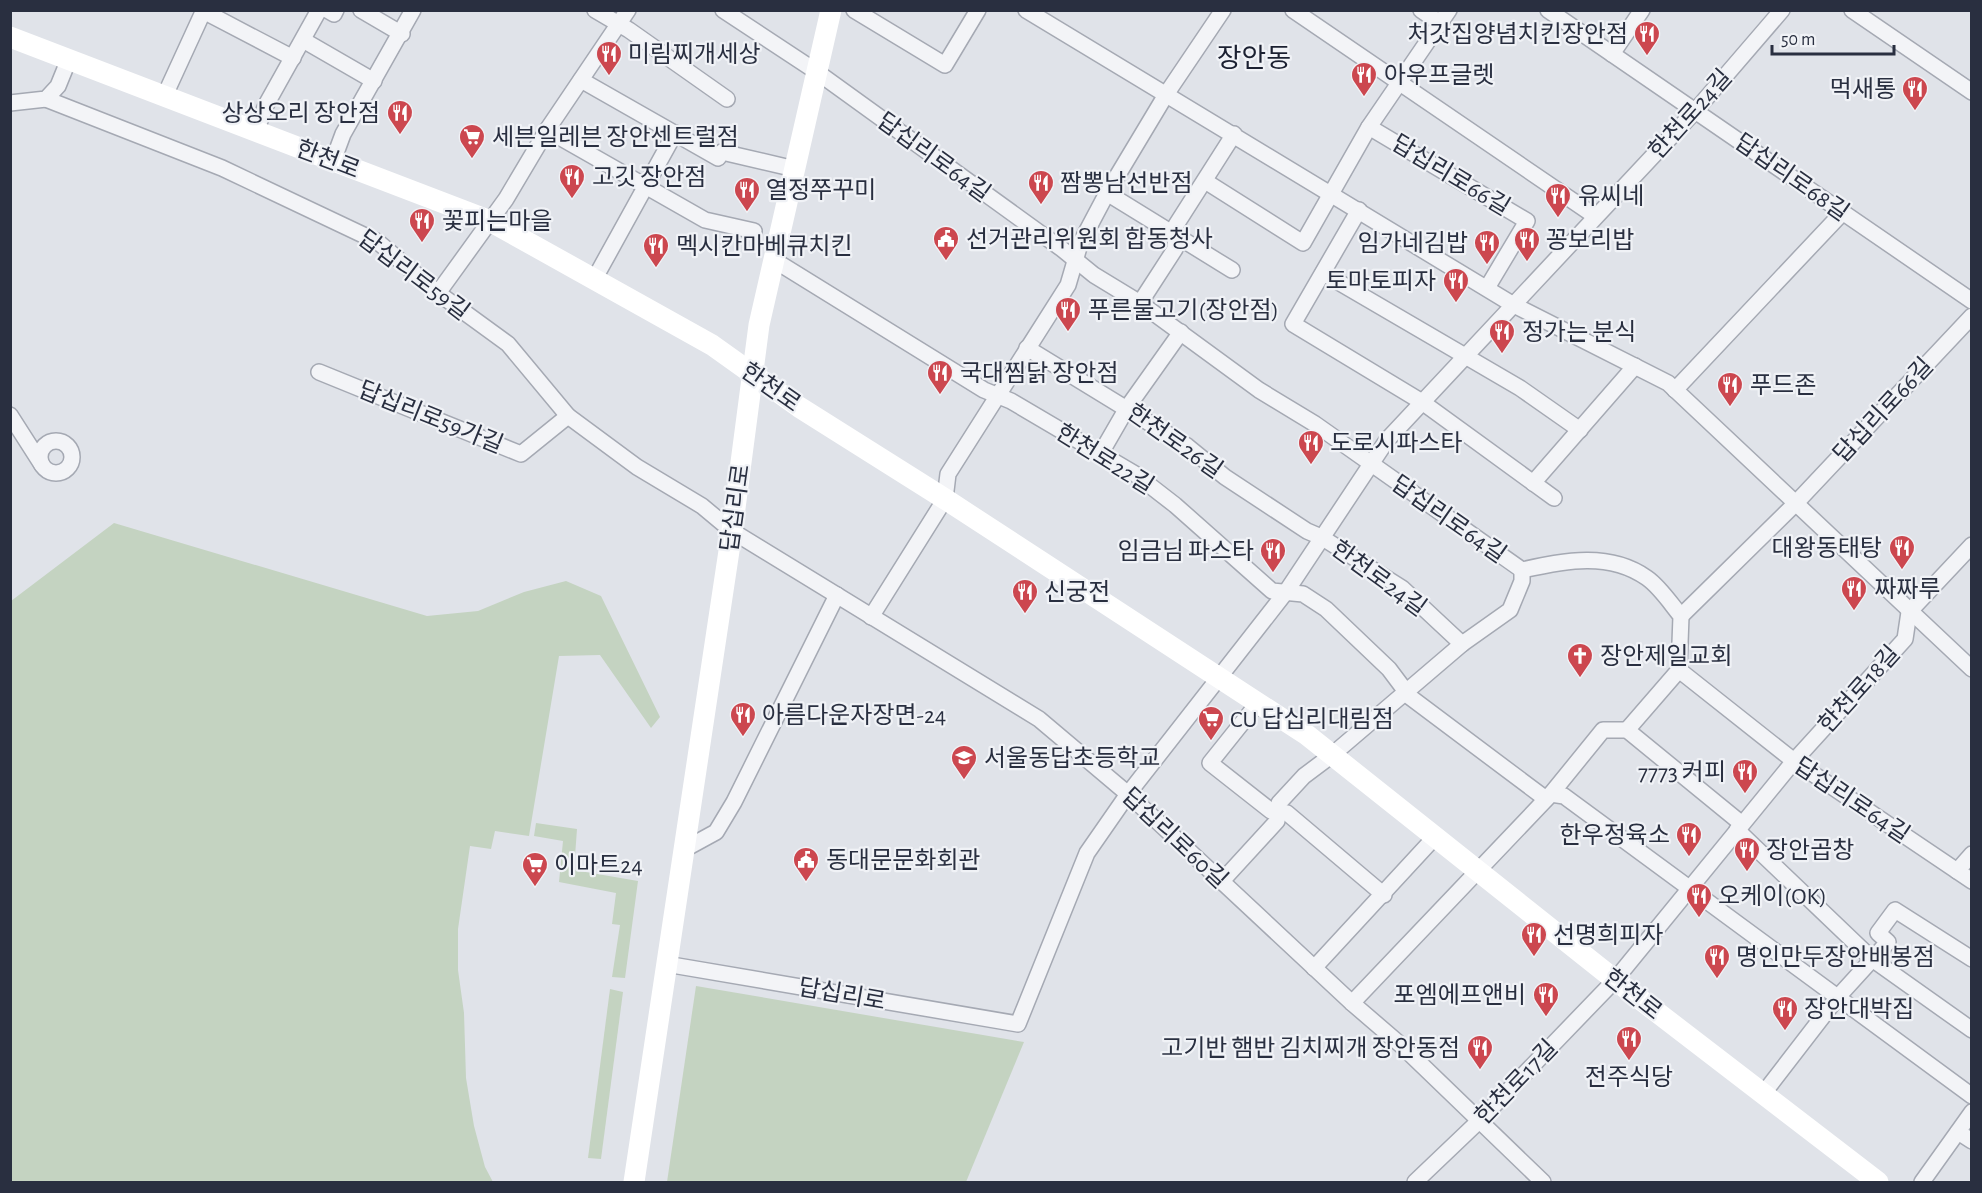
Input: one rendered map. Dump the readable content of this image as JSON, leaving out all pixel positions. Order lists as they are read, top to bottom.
{
  "streets": {
    "main road": ["한천로", "답십리로"],
    "street": [
      "한천로24길",
      "답십리로64길",
      "답십리로66길",
      "답십리로68길",
      "답십리로59길",
      "답십리로59가길",
      "한천로26길",
      "한천로22길",
      "한천로18길",
      "답십리로60길",
      "한천로17길"
    ]
  },
  "crossings": [
    ["한천로24길", "답십리로64길"],
    ["한천로24길", "한천로"],
    ["한천로24길", "답십리로68길"],
    ["한천로24길", "한천로26길"],
    ["한천로24길", "한천로22길"],
    ["답십리로64길", "답십리로66길"],
    ["답십리로64길", "답십리로"],
    ["답십리로64길", "한천로18길"],
    ["한천로", "답십리로"],
    ["한천로", "한천로18길"],
    ["한천로", "한천로17길"],
    ["답십리로59길", "답십리로59가길"],
    ["답십리로59길", "답십리로"],
    ["답십리로59길", "답십리로60길"],
    ["한천로22길", "답십리로"],
    ["한천로22길", "한천로18길"],
    ["답십리로", "답십리로60길"],
    ["한천로18길", "한천로17길"],
    ["답십리로60길", "한천로17길"]
  ],
  "districts": ["장안동"],
  "places": {
    "restaurant": [
      "처갓집양념치킨장안점",
      "미림찌개세상",
      "아우프글렛",
      "먹새통",
      "상상오리 장안점",
      "고깃 장안점",
      "짬뽕남선반점",
      "열정쭈꾸미",
      "유씨네",
      "꽃피는마을",
      "꽁보리밥",
      "임가네김밥",
      "멕시칸마베큐치킨",
      "토마토피자",
      "푸른물고기(장안점)",
      "정가는 분식",
      "국대찜닭 장안점",
      "푸드존",
      "도로시파스타",
      "대왕동태탕",
      "임금님 파스타",
      "짜짜루",
      "신궁전",
      "아름다운자장면-24",
      "7773 커피",
      "한우정육소",
      "장안곱창",
      "오케이(OK)",
      "선명희피자",
      "명인만두장안배봉점",
      "포엠에프앤비",
      "장안대박집",
      "전주식당",
      "고기반 햄반 김치찌개 장안동점"
    ],
    "supermarket": ["세븐일레븐 장안센트럴점", "CU 답십리대림점", "이마트24"],
    "public building": ["선거관리위원회 합동청사", "동대문문화회관"],
    "church": ["장안제일교회"],
    "school or university": ["서울동답초등학교"]
  },
  "scale_bar": "50 m"
}
